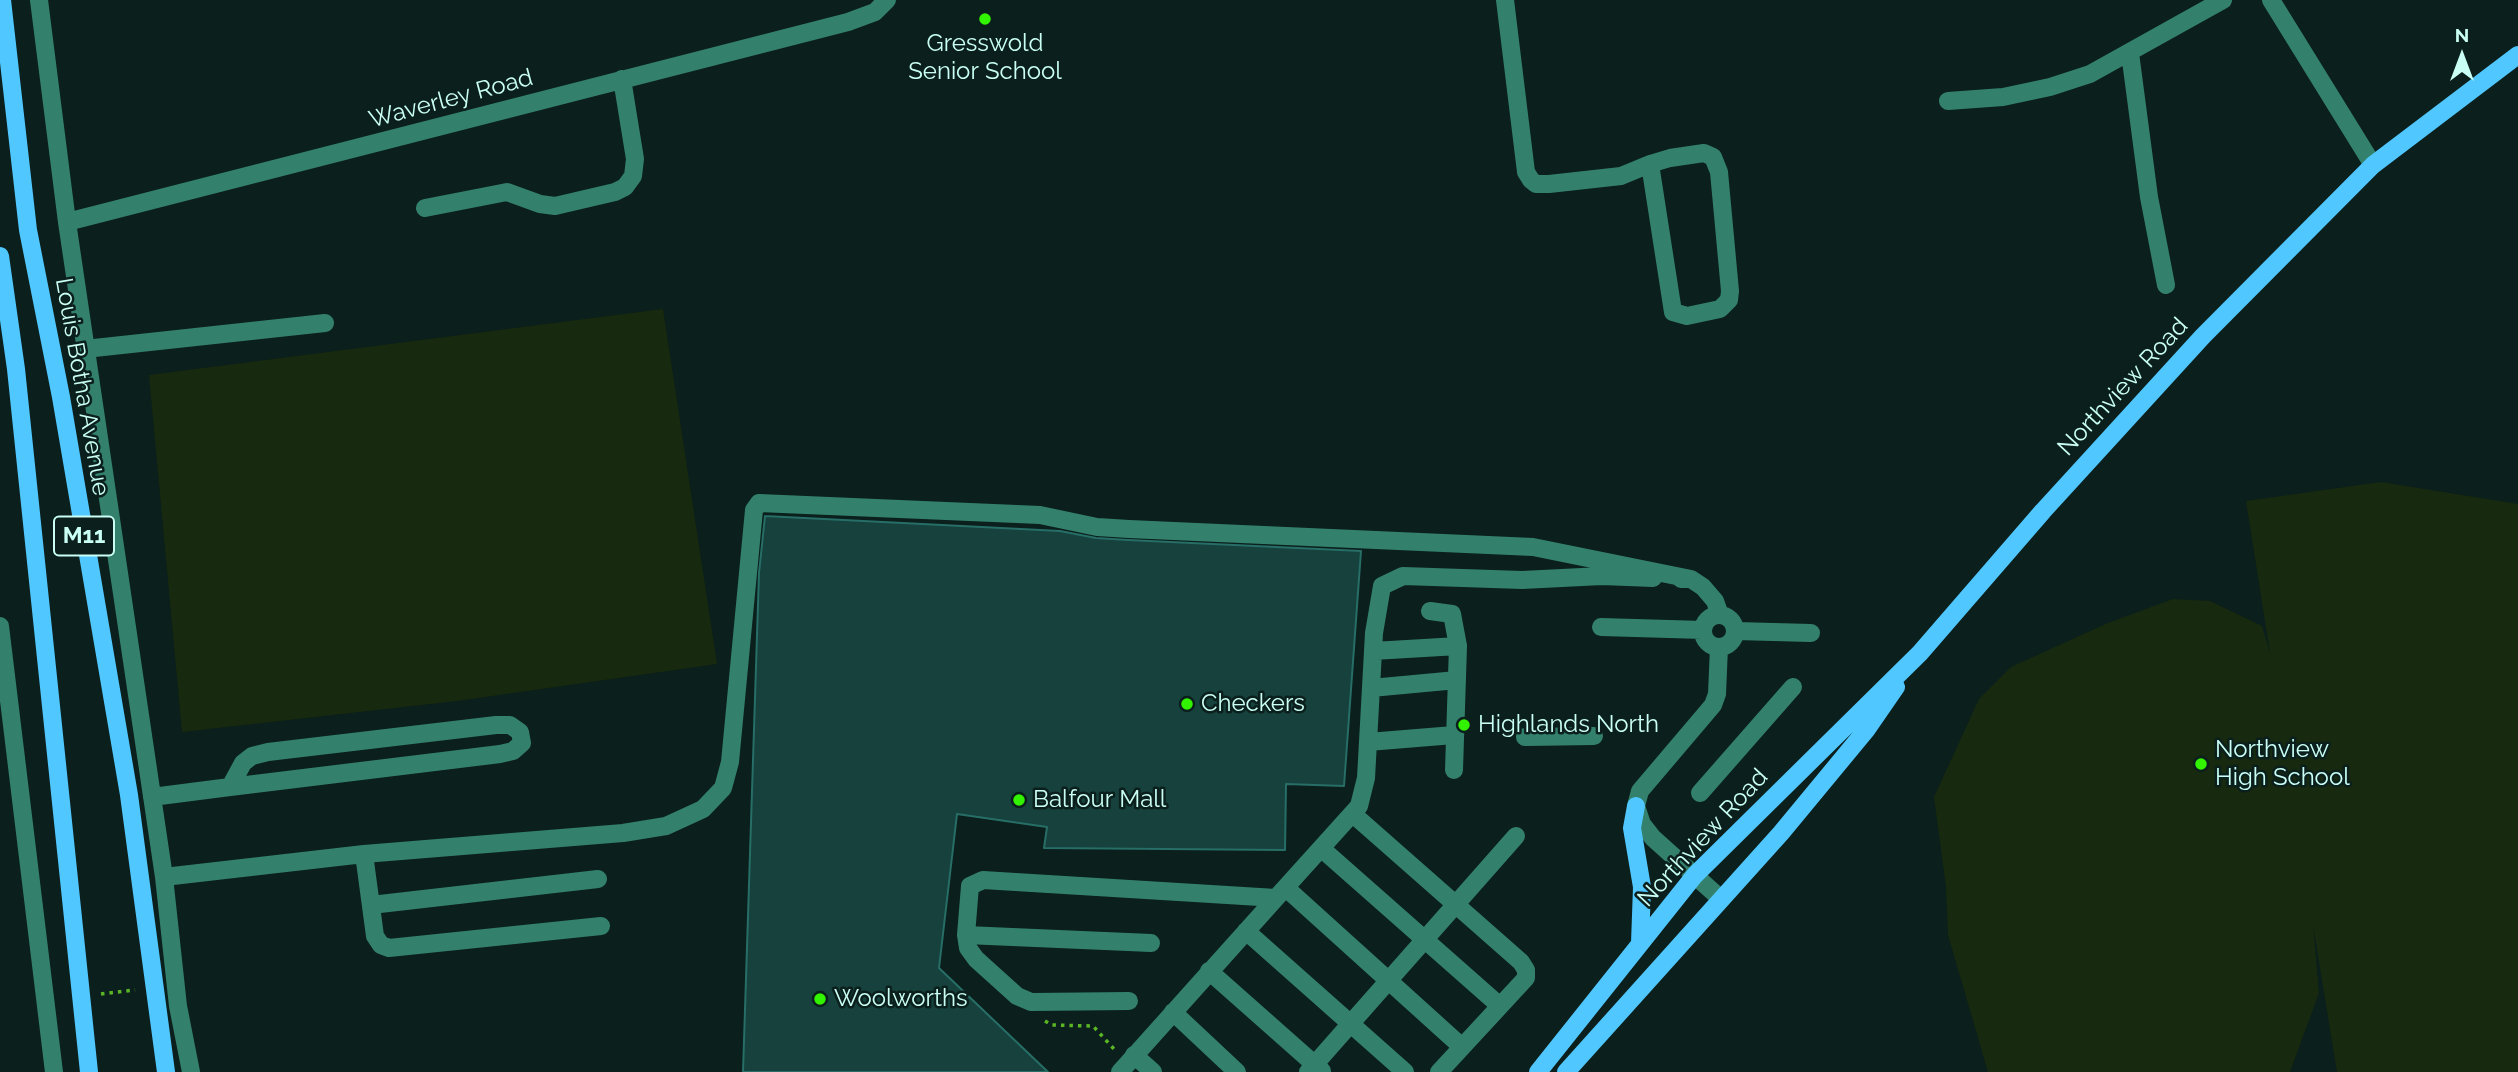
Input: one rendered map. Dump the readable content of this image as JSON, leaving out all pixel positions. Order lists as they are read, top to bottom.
{
  "streets": {
    "main road": ["Louis Botha Avenue", "Northview Road", "M11"],
    "street": ["Waverley Road"]
  },
  "crossings": [
    ["Waverley Road", "Louis Botha Avenue"]
  ],
  "places": [
    "Gresswold Senior School",
    "Checkers",
    "Highlands North",
    "Northview High School",
    "Balfour Mall",
    "Woolworths"
  ],
  "north": "top"
}
